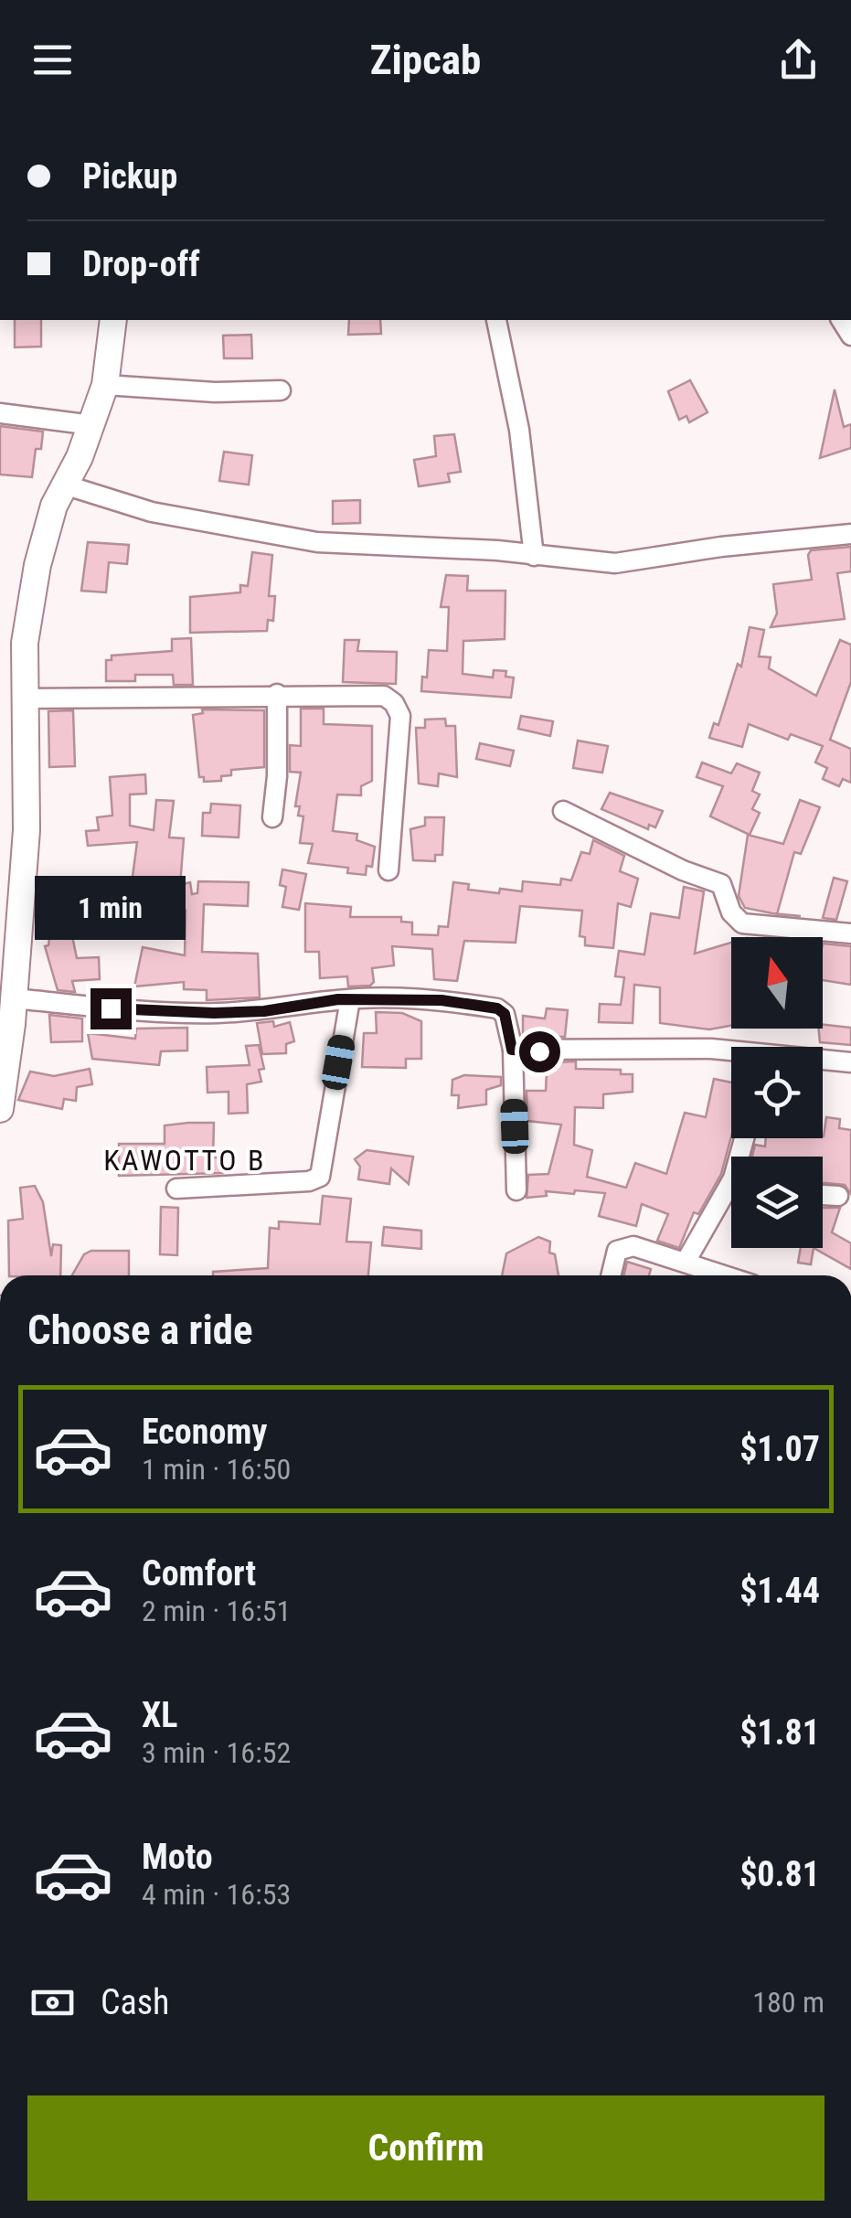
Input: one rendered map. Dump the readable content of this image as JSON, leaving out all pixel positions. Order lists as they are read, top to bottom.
{
  "districts": ["KAWOTTO B"],
  "north": "top",
  "page": {
    "header": "Zipcab",
    "banner": ["Pickup", "Drop-off"],
    "bubble": "1 min",
    "heading": "Choose a ride",
    "list": [
      {
        "name": "Economy",
        "note": "1 min · 16:50",
        "value": "$1.07"
      },
      {
        "name": "Comfort",
        "note": "2 min · 16:51",
        "value": "$1.44"
      },
      {
        "name": "XL",
        "note": "3 min · 16:52",
        "value": "$1.81"
      },
      {
        "name": "Moto",
        "note": "4 min · 16:53",
        "value": "$0.81"
      }
    ],
    "pay": ["Cash", "180 m"],
    "buttons": "Confirm"
  }
}
